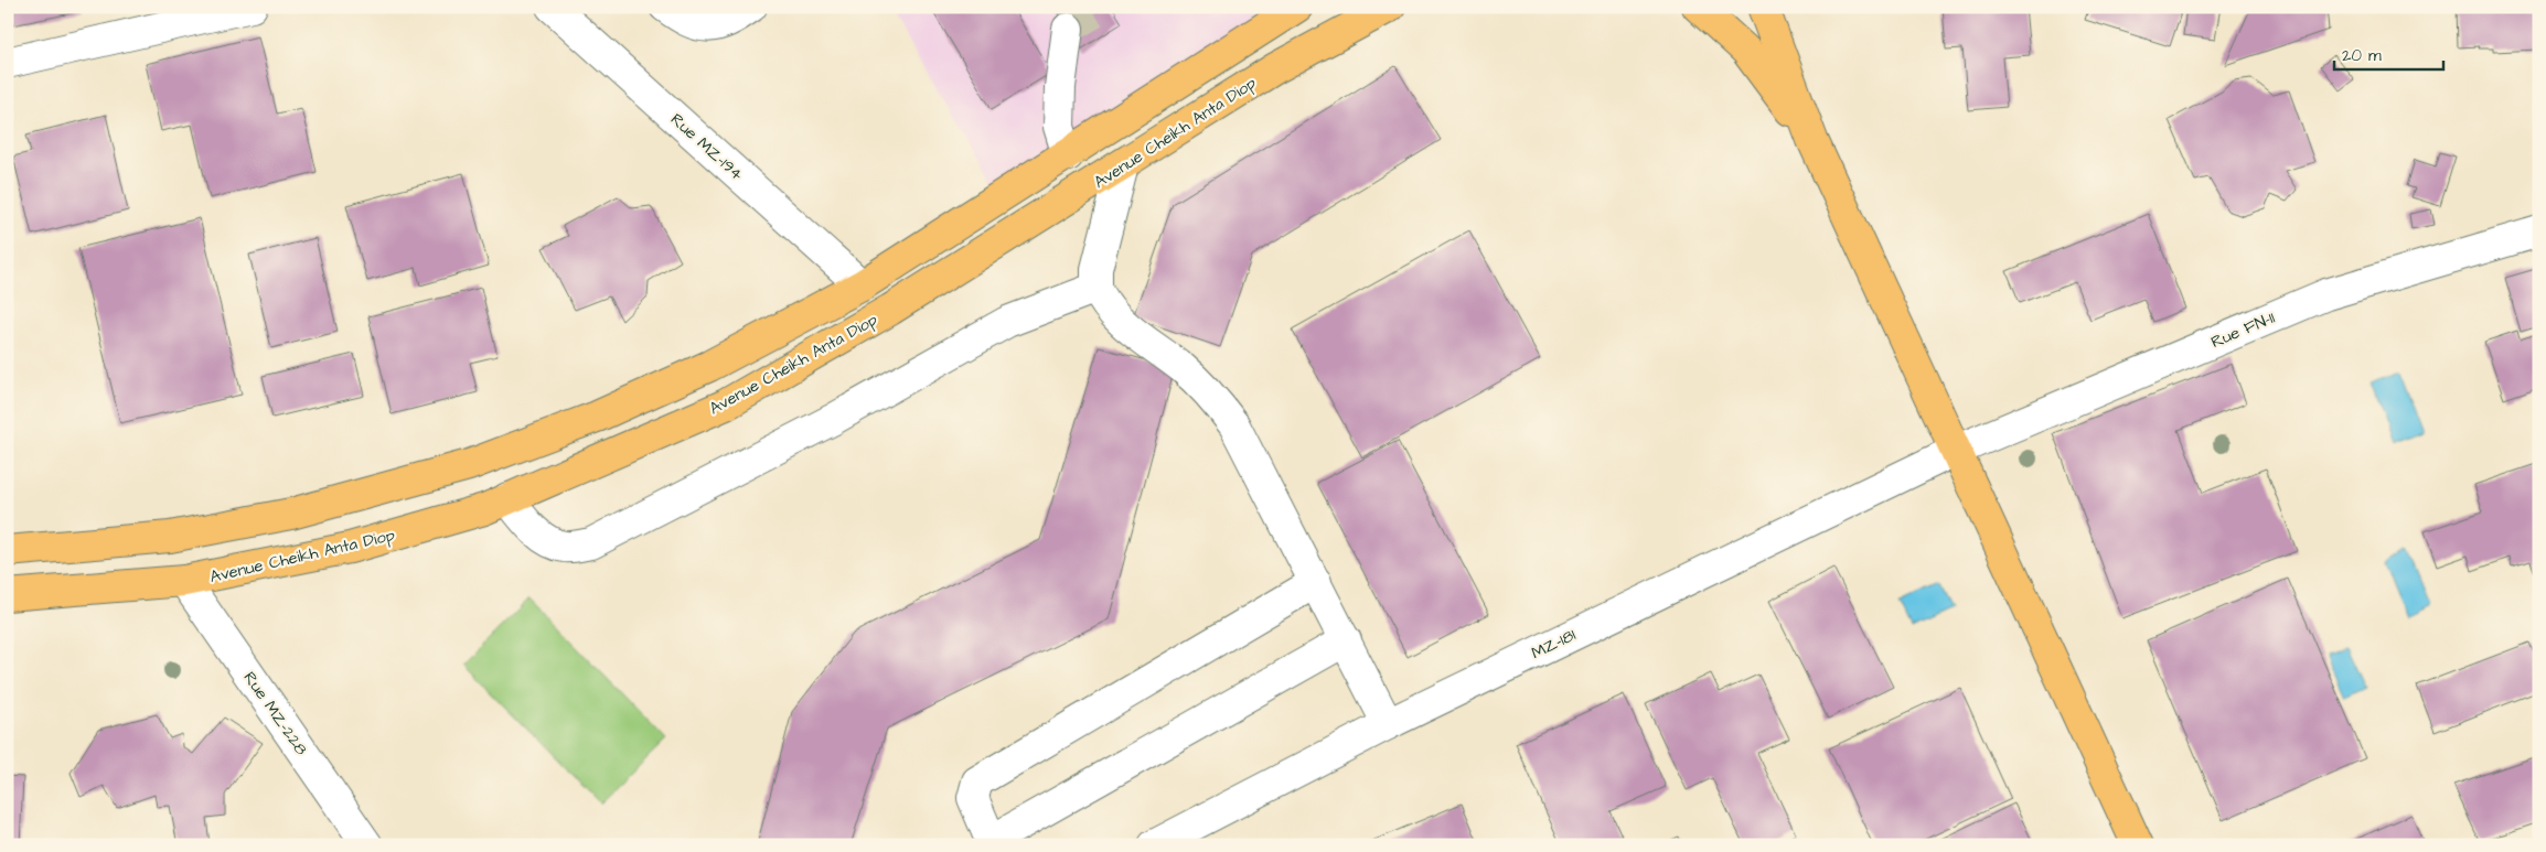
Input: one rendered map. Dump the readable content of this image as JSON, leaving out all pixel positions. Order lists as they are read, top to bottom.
{
  "streets": {
    "main road": ["Avenue Cheikh Anta Diop"],
    "street": [
      "Rue MZ-194",
      "Rue FN-11",
      "MZ-181",
      "Rue MZ-228"
    ]
  },
  "crossings": [
    ["Avenue Cheikh Anta Diop", "Rue MZ-228"],
    ["Rue FN-11", "MZ-181"]
  ],
  "scale_bar": "20 m"
}
